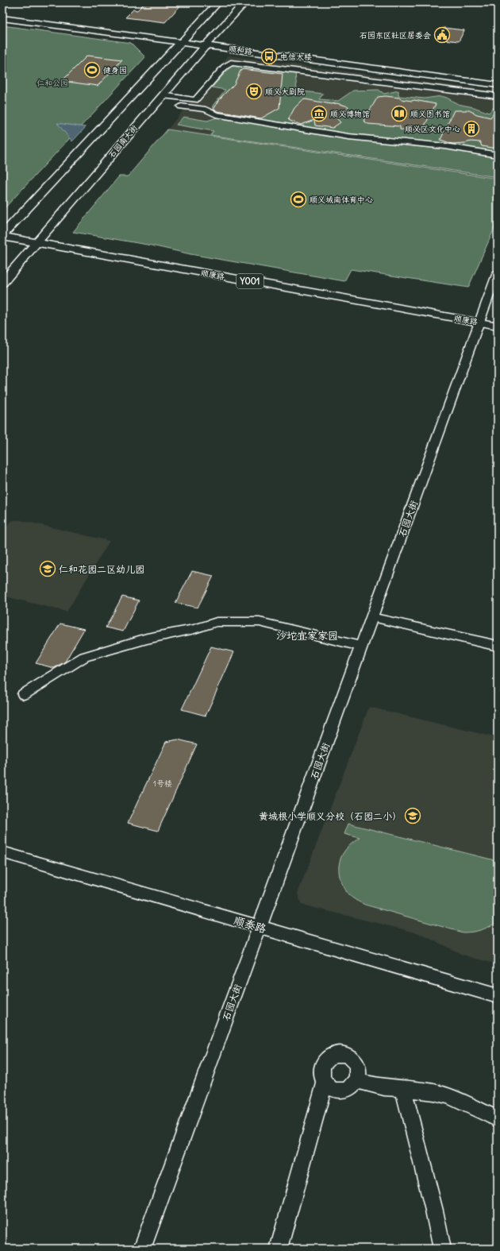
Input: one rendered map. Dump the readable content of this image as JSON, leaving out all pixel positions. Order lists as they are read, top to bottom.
{
  "streets": {
    "main road": ["顺和路", "石园南大街", "顺康路"],
    "street": ["石园大街", "顺泰路"]
  },
  "crossings": [
    ["顺和路", "石园南大街"],
    ["石园南大街", "顺康路"],
    ["顺康路", "石园大街"],
    ["石园大街", "顺泰路"]
  ],
  "districts": ["沙坨宜家家园"],
  "parks": ["仁和公园"],
  "places": {
    "public building": ["石园东区社区居委会"],
    "bus stop": ["电信大楼"],
    "sports": ["健身园", "顺义城南体育中心"],
    "theatre": ["顺义大剧院"],
    "museum": ["顺义博物馆"],
    "library": ["顺义图书馆"],
    "building": ["顺义区文化中心"],
    "school or university": ["仁和花园二区幼儿园", "黄城根小学顺义分校（石园二小）"]
  },
  "house_numbers": ["1号楼"]
}
